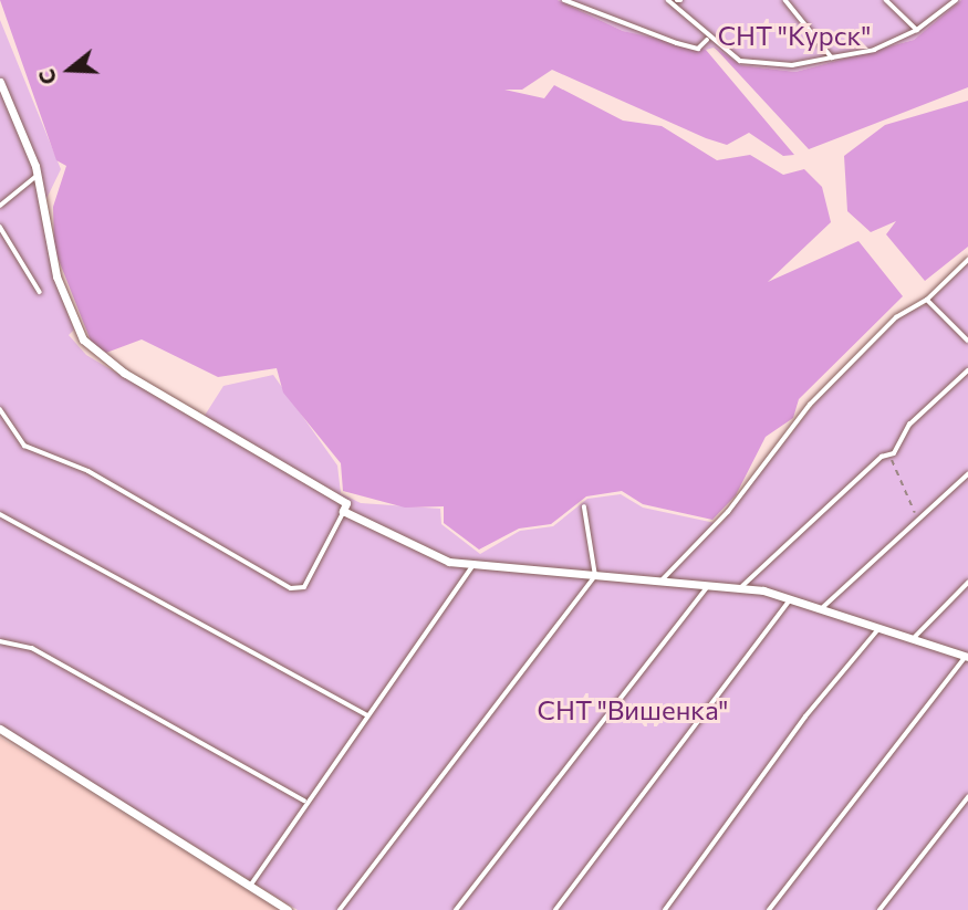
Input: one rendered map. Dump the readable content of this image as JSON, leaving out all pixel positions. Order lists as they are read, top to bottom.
{
  "parks": ["СНТ \"Курск\"", "СНТ \"Вишенка\""],
  "north": "left"
}
